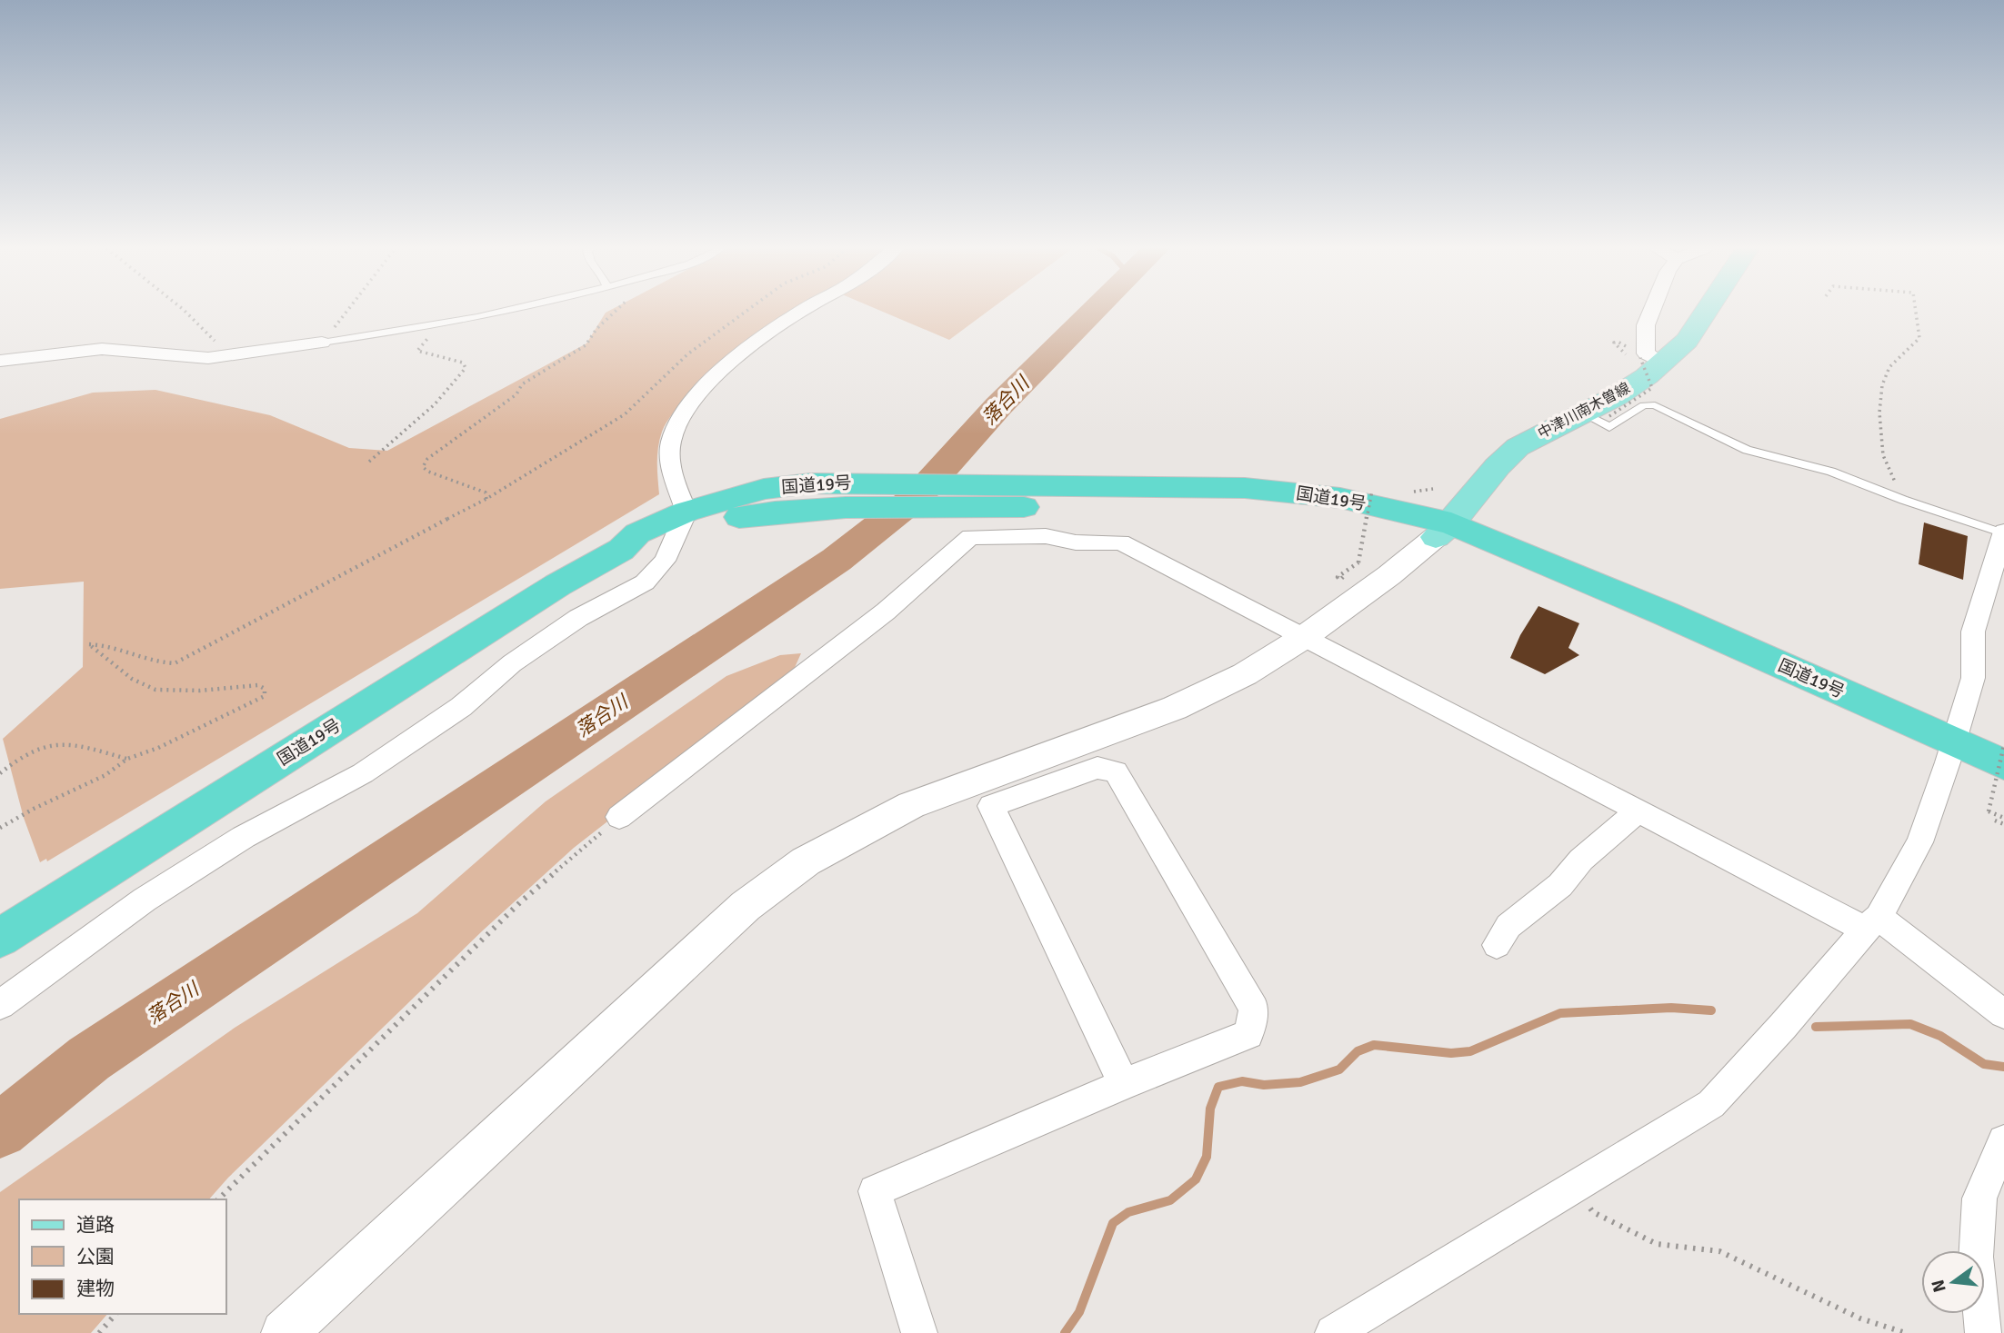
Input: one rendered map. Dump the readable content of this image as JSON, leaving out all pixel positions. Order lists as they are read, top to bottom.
{
  "streets": {
    "highway": ["国道19号"],
    "main road": ["中津川南木曽線"]
  },
  "crossings": [
    ["中津川南木曽線", "国道19号"]
  ],
  "water": ["落合川"],
  "legend": ["道路", "公園", "建物"],
  "north": "left"
}
